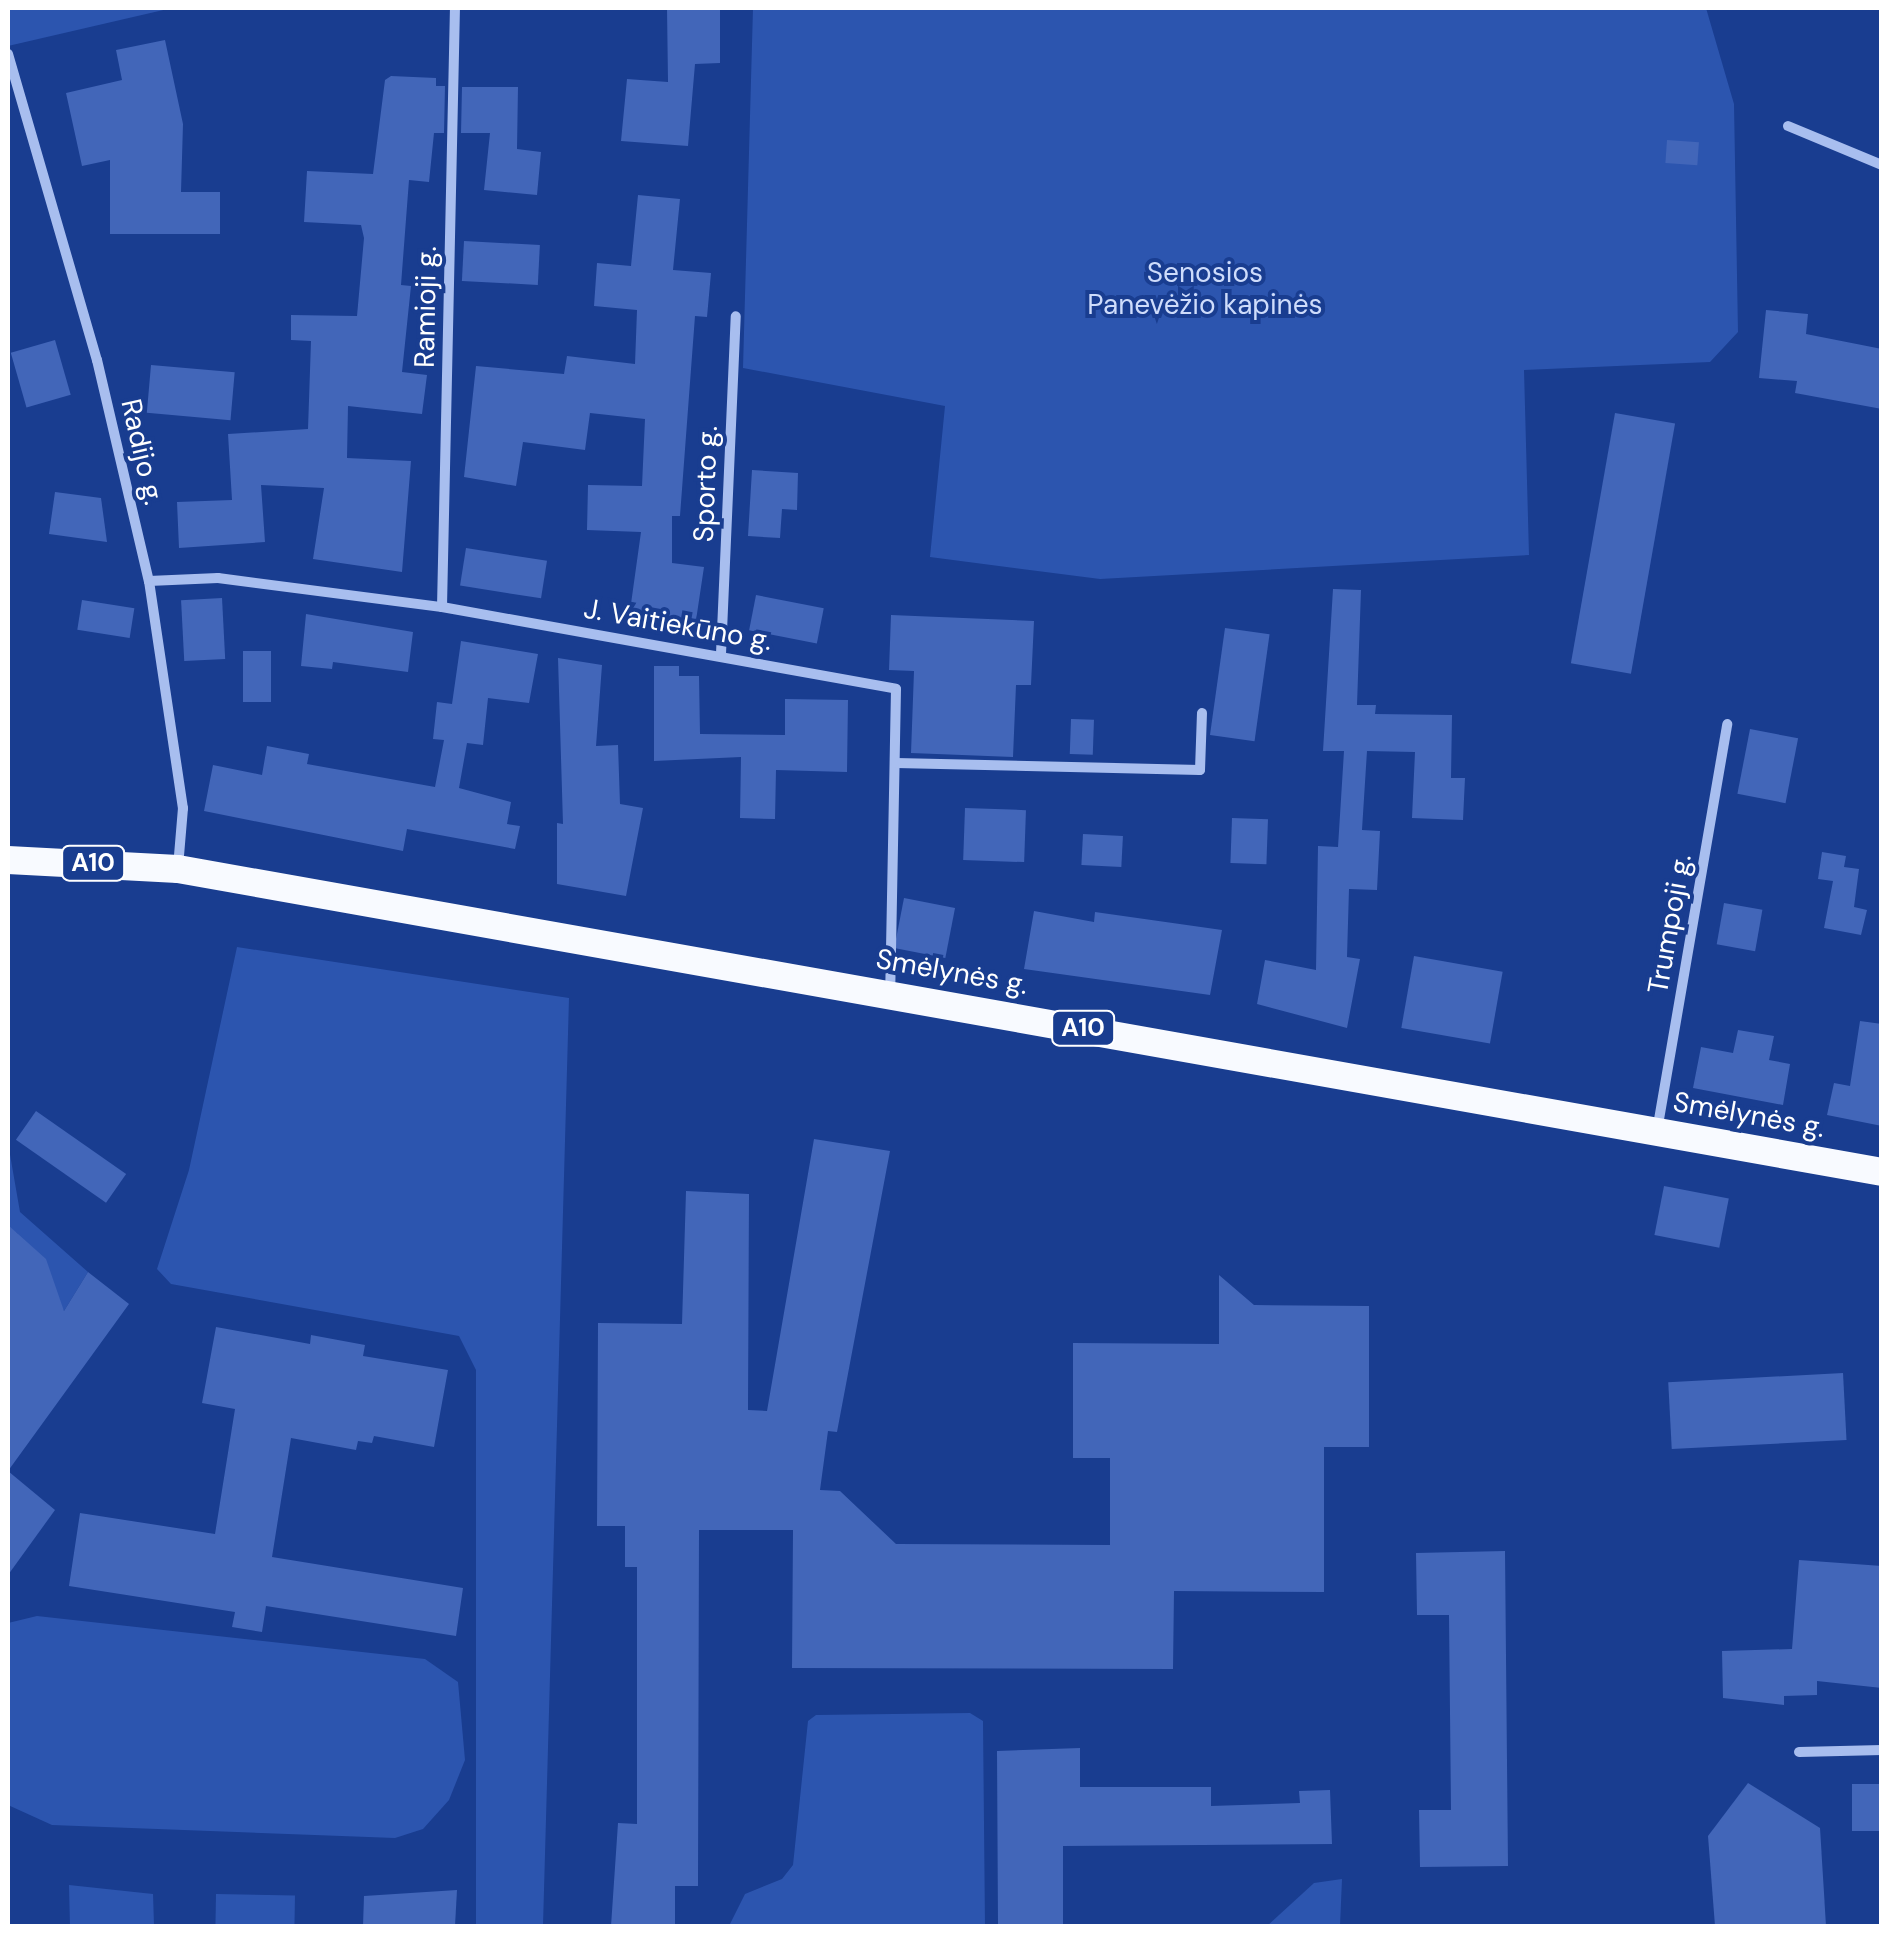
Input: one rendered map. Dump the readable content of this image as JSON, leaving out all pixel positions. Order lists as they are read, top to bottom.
{
  "streets": {
    "highway": ["A10", "Smėlynės g."],
    "street": [
      "Ramioji g.",
      "Radijo g.",
      "Sporto g.",
      "J. Vaitiekūno g.",
      "Trumpoji g."
    ]
  },
  "crossings": [
    ["Ramioji g.", "J. Vaitiekūno g."],
    ["Radijo g.", "J. Vaitiekūno g."],
    ["Radijo g.", "Smėlynės g."],
    ["Sporto g.", "J. Vaitiekūno g."],
    ["J. Vaitiekūno g.", "Smėlynės g."],
    ["Trumpoji g.", "Smėlynės g."]
  ],
  "parks": ["Senosios Panevėžio kapinės"]
}
